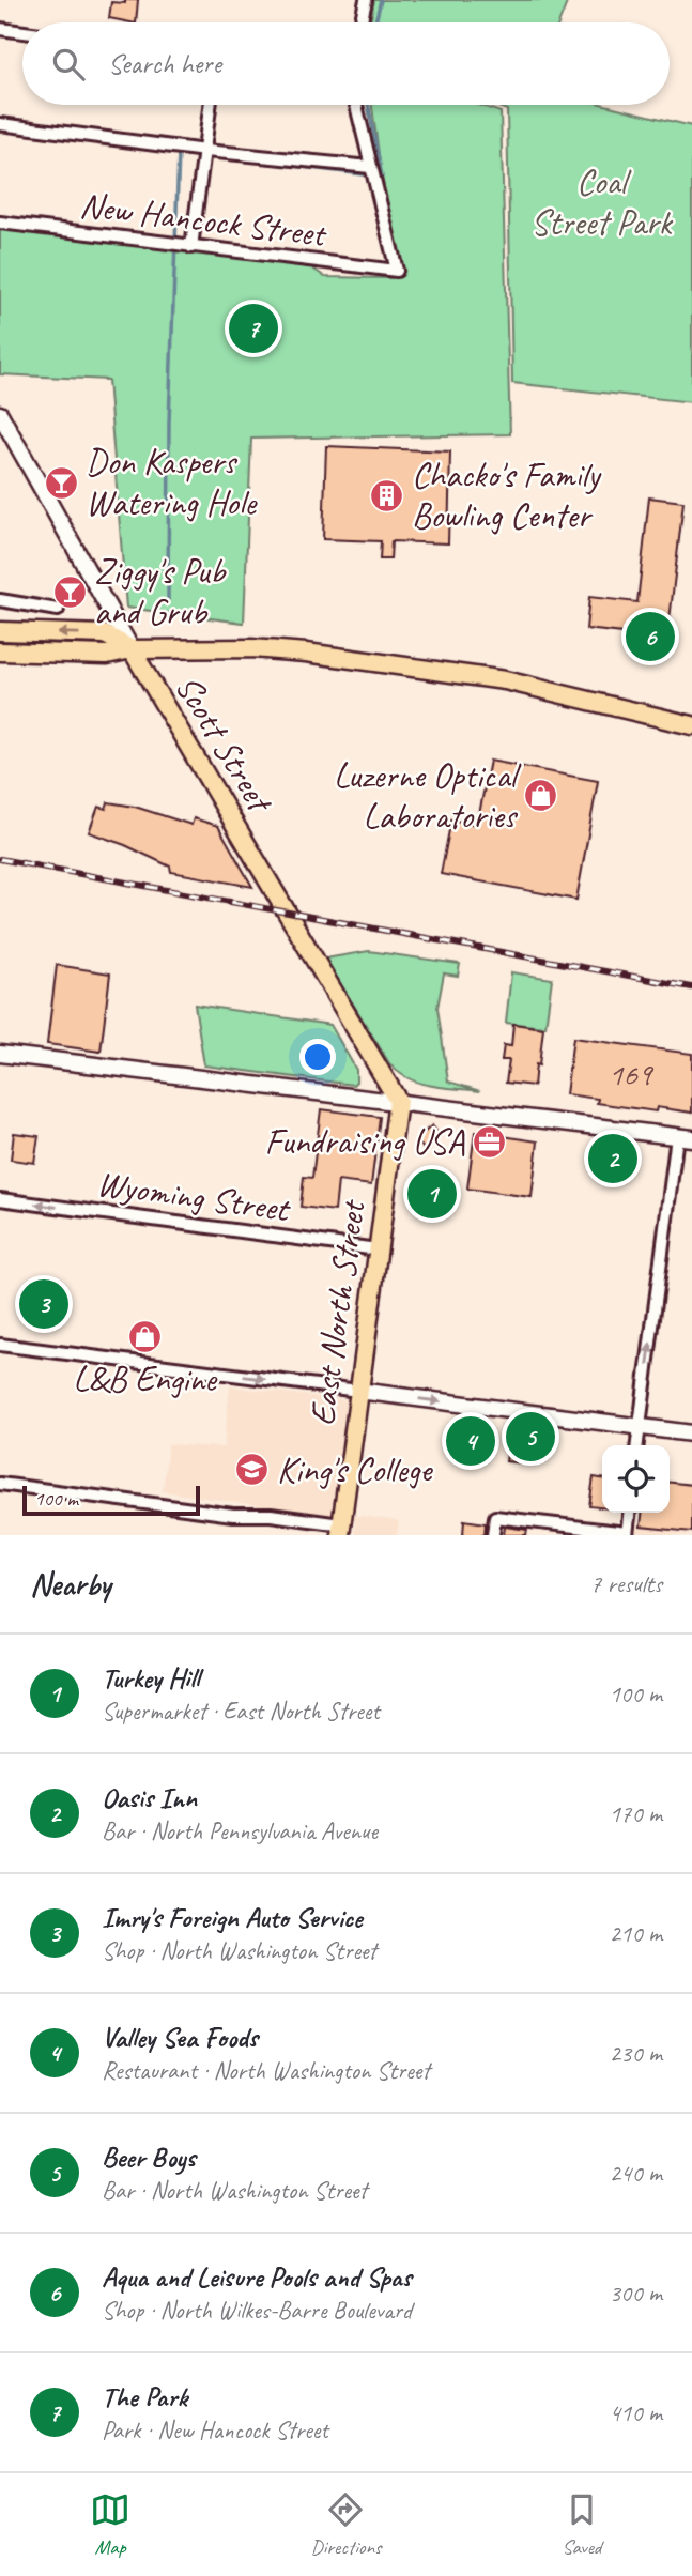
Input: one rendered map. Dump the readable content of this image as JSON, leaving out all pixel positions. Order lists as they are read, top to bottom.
{
  "streets": {
    "main road": ["Scott Street", "East North Street"],
    "street": ["New Hancock Street", "Wyoming Street"]
  },
  "crossings": [
    ["Scott Street", "East North Street"],
    ["Wyoming Street", "East North Street"]
  ],
  "one_way": ["Wyoming Street"],
  "parks": ["Coal Street Park"],
  "places": {
    "bar": ["Don Kaspers Watering Hole", "Ziggy's Pub and Grub"],
    "building": ["Chacko's Family Bowling Center"],
    "shop": ["Luzerne Optical Laboratories", "L&B Engine"],
    "office": ["Fundraising USA"],
    "school or university": ["King's College"]
  },
  "house_numbers": ["169"],
  "scale_bar": "100 m",
  "page": {
    "search": "Search here",
    "pins": [
      "7",
      "6",
      "2",
      "1",
      "3",
      "5",
      "4"
    ],
    "scale": "100 m",
    "heading": ["Nearby", "7 results"],
    "list": [
      {
        "mark": "1",
        "name": "Turkey Hill",
        "note": "Supermarket · East North Street",
        "value": "100 m"
      },
      {
        "mark": "2",
        "name": "Oasis Inn",
        "note": "Bar · North Pennsylvania Avenue",
        "value": "170 m"
      },
      {
        "mark": "3",
        "name": "Imry's Foreign Auto Service",
        "note": "Shop · North Washington Street",
        "value": "210 m"
      },
      {
        "mark": "4",
        "name": "Valley Sea Foods",
        "note": "Restaurant · North Washington Street",
        "value": "230 m"
      },
      {
        "mark": "5",
        "name": "Beer Boys",
        "note": "Bar · North Washington Street",
        "value": "240 m"
      },
      {
        "mark": "6",
        "name": "Aqua and Leisure Pools and Spas",
        "note": "Shop · North Wilkes-Barre Boulevard",
        "value": "300 m"
      },
      {
        "mark": "7",
        "name": "The Park",
        "note": "Park · New Hancock Street",
        "value": "410 m"
      }
    ],
    "nav": ["Map", "Directions", "Saved"]
  }
}
